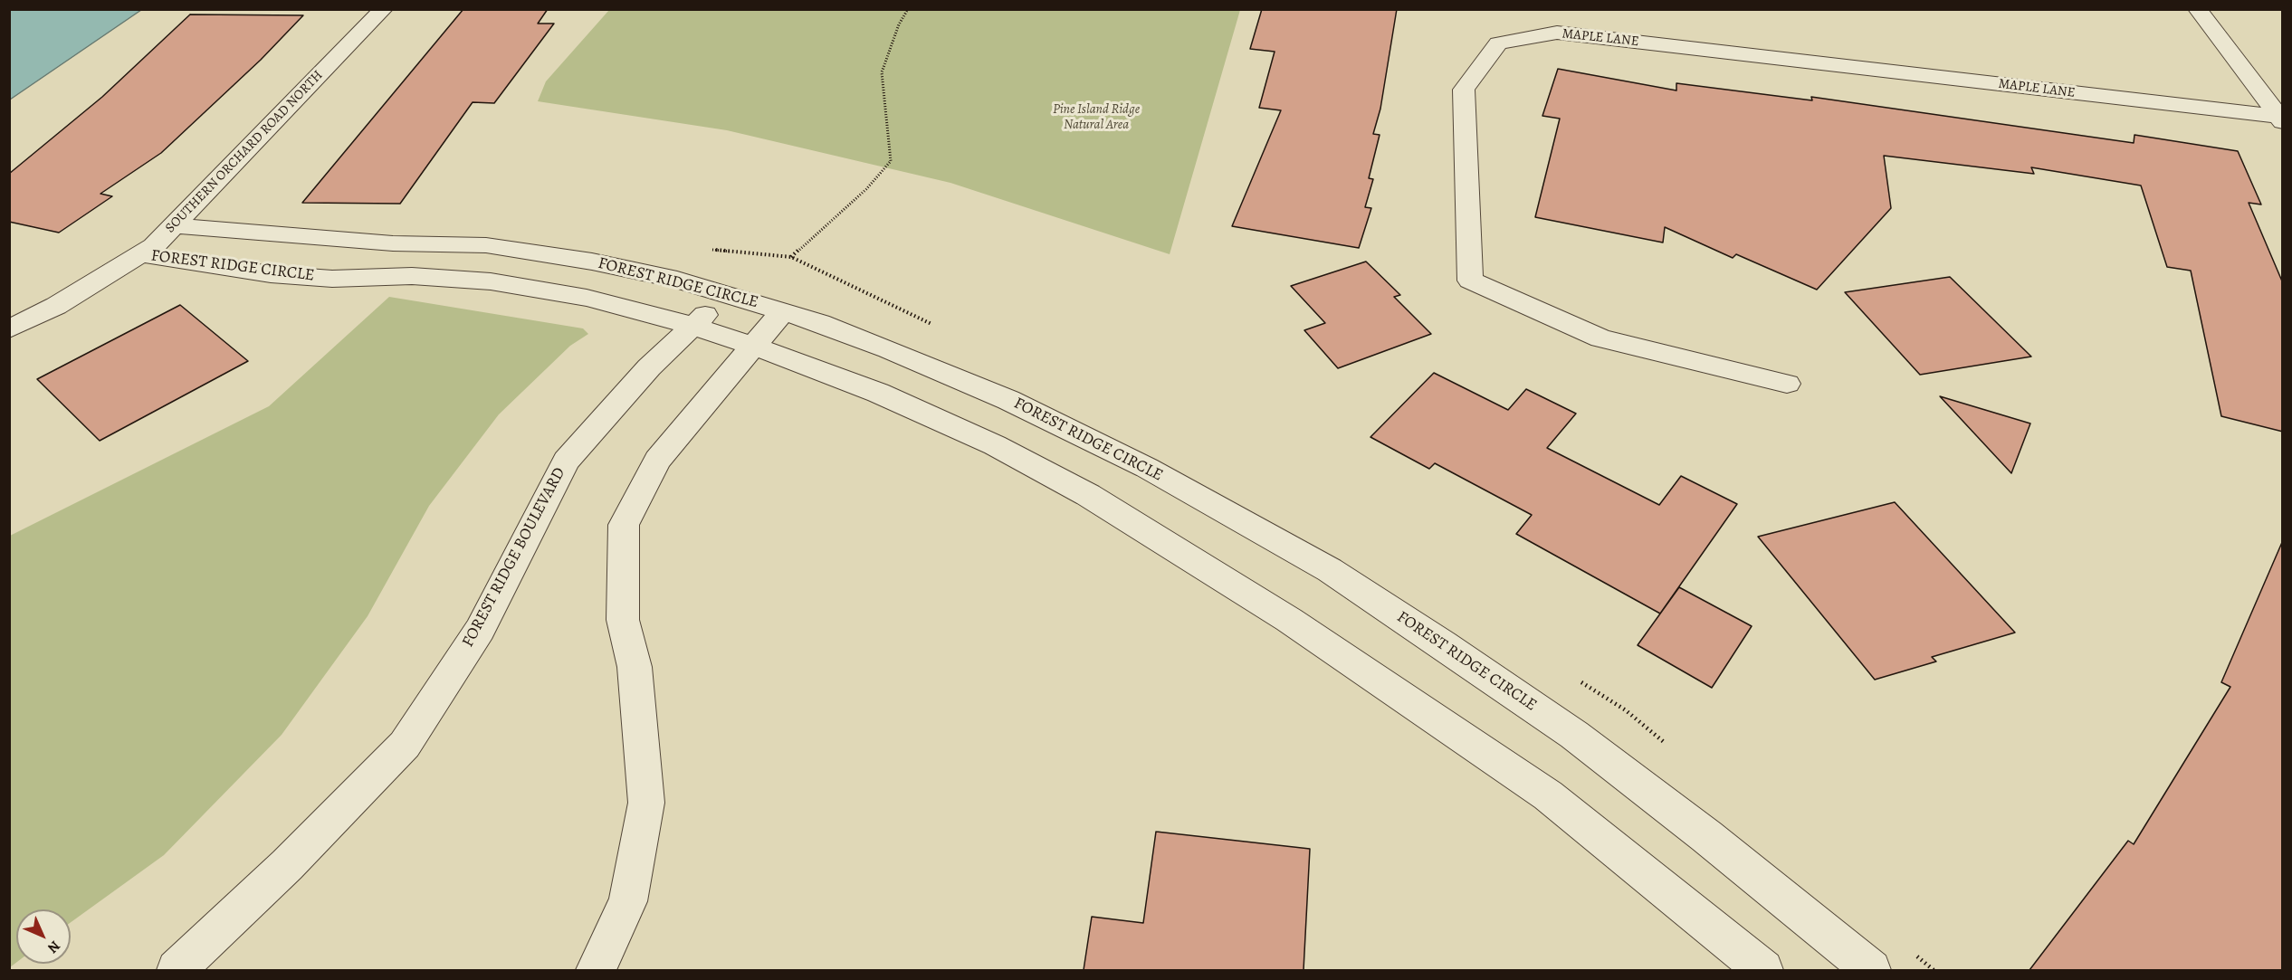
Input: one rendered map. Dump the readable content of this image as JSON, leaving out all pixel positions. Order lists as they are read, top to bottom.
{
  "streets": {
    "street": [
      "MAPLE LANE",
      "SOUTHERN ORCHARD ROAD NORTH",
      "FOREST RIDGE CIRCLE",
      "FOREST RIDGE BOULEVARD"
    ]
  },
  "crossings": [
    ["SOUTHERN ORCHARD ROAD NORTH", "FOREST RIDGE CIRCLE"],
    ["FOREST RIDGE CIRCLE", "FOREST RIDGE BOULEVARD"]
  ],
  "parks": ["Pine Island Ridge Natural Area"],
  "north": "bottom right"
}
